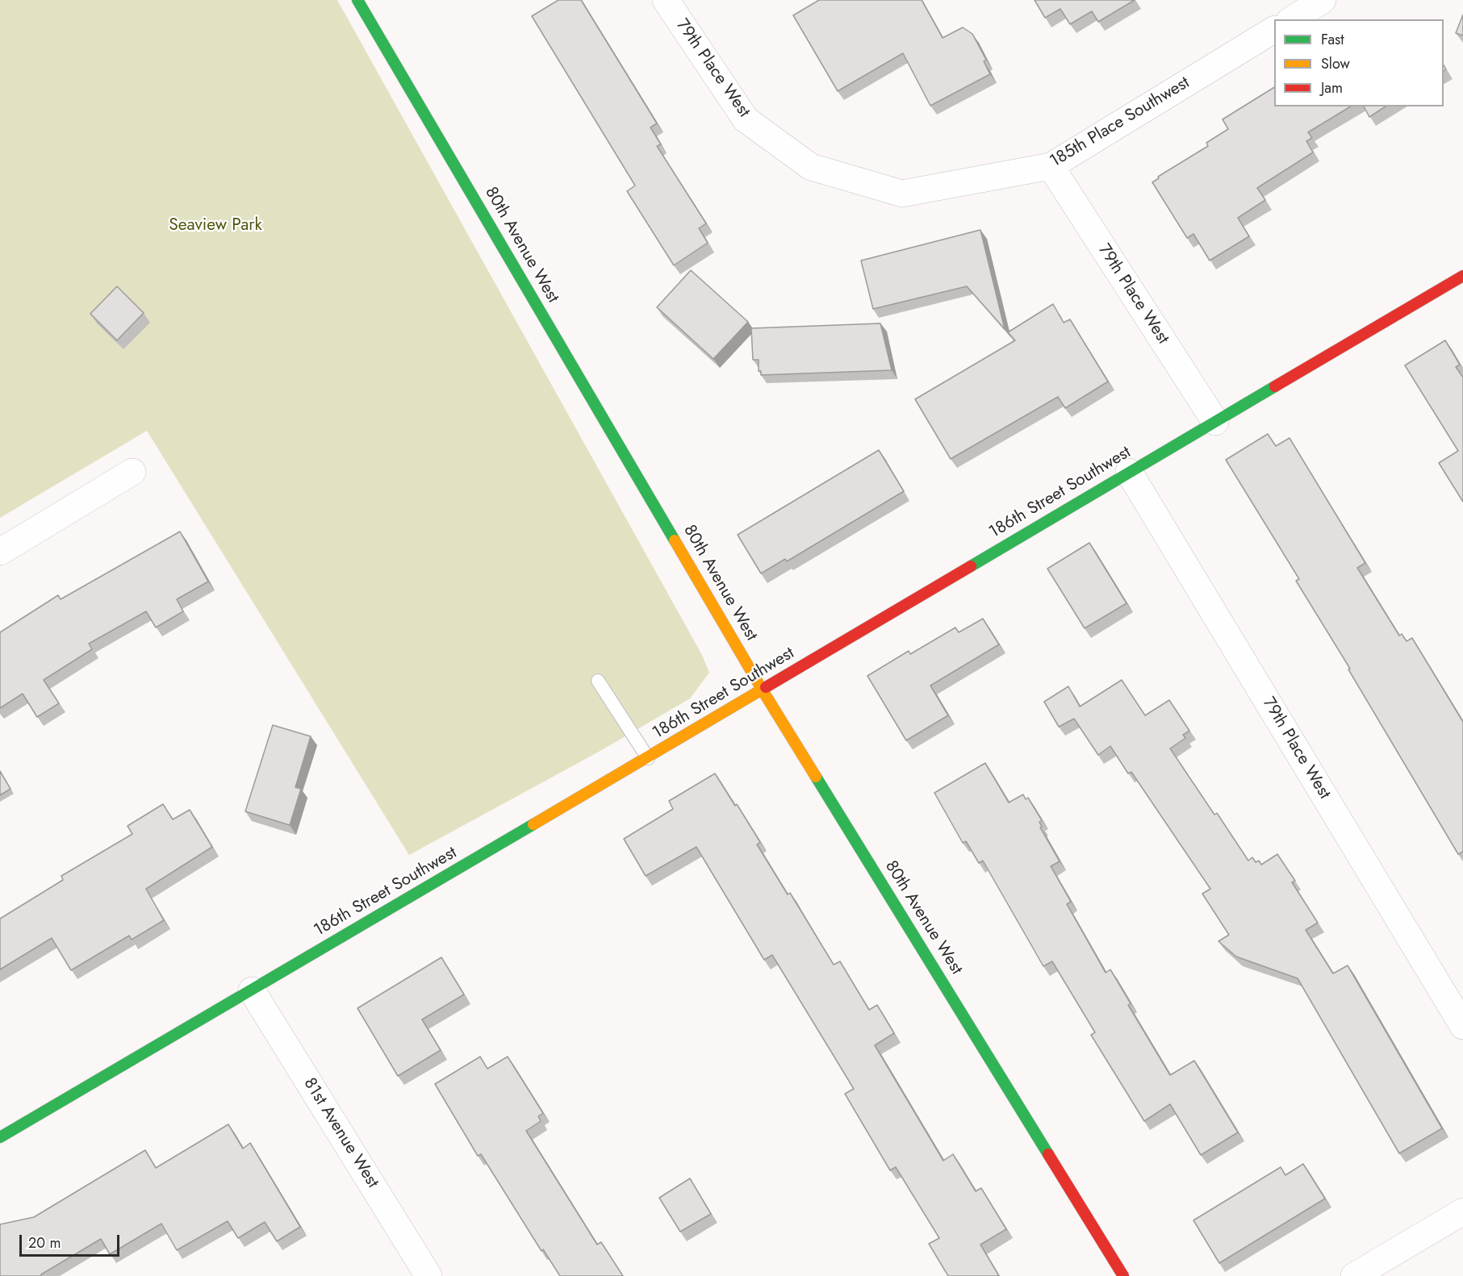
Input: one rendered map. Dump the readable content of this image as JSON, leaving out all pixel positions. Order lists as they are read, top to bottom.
{
  "streets": {
    "street": [
      "79th Place West",
      "185th Place Southwest",
      "80th Avenue West",
      "186th Street Southwest",
      "81st Avenue West"
    ]
  },
  "crossings": [
    ["79th Place West", "185th Place Southwest"],
    ["79th Place West", "186th Street Southwest"],
    ["80th Avenue West", "186th Street Southwest"],
    ["186th Street Southwest", "81st Avenue West"]
  ],
  "parks": ["Seaview Park"],
  "legend": ["Fast", "Slow", "Jam"],
  "scale_bar": "20 m"
}
